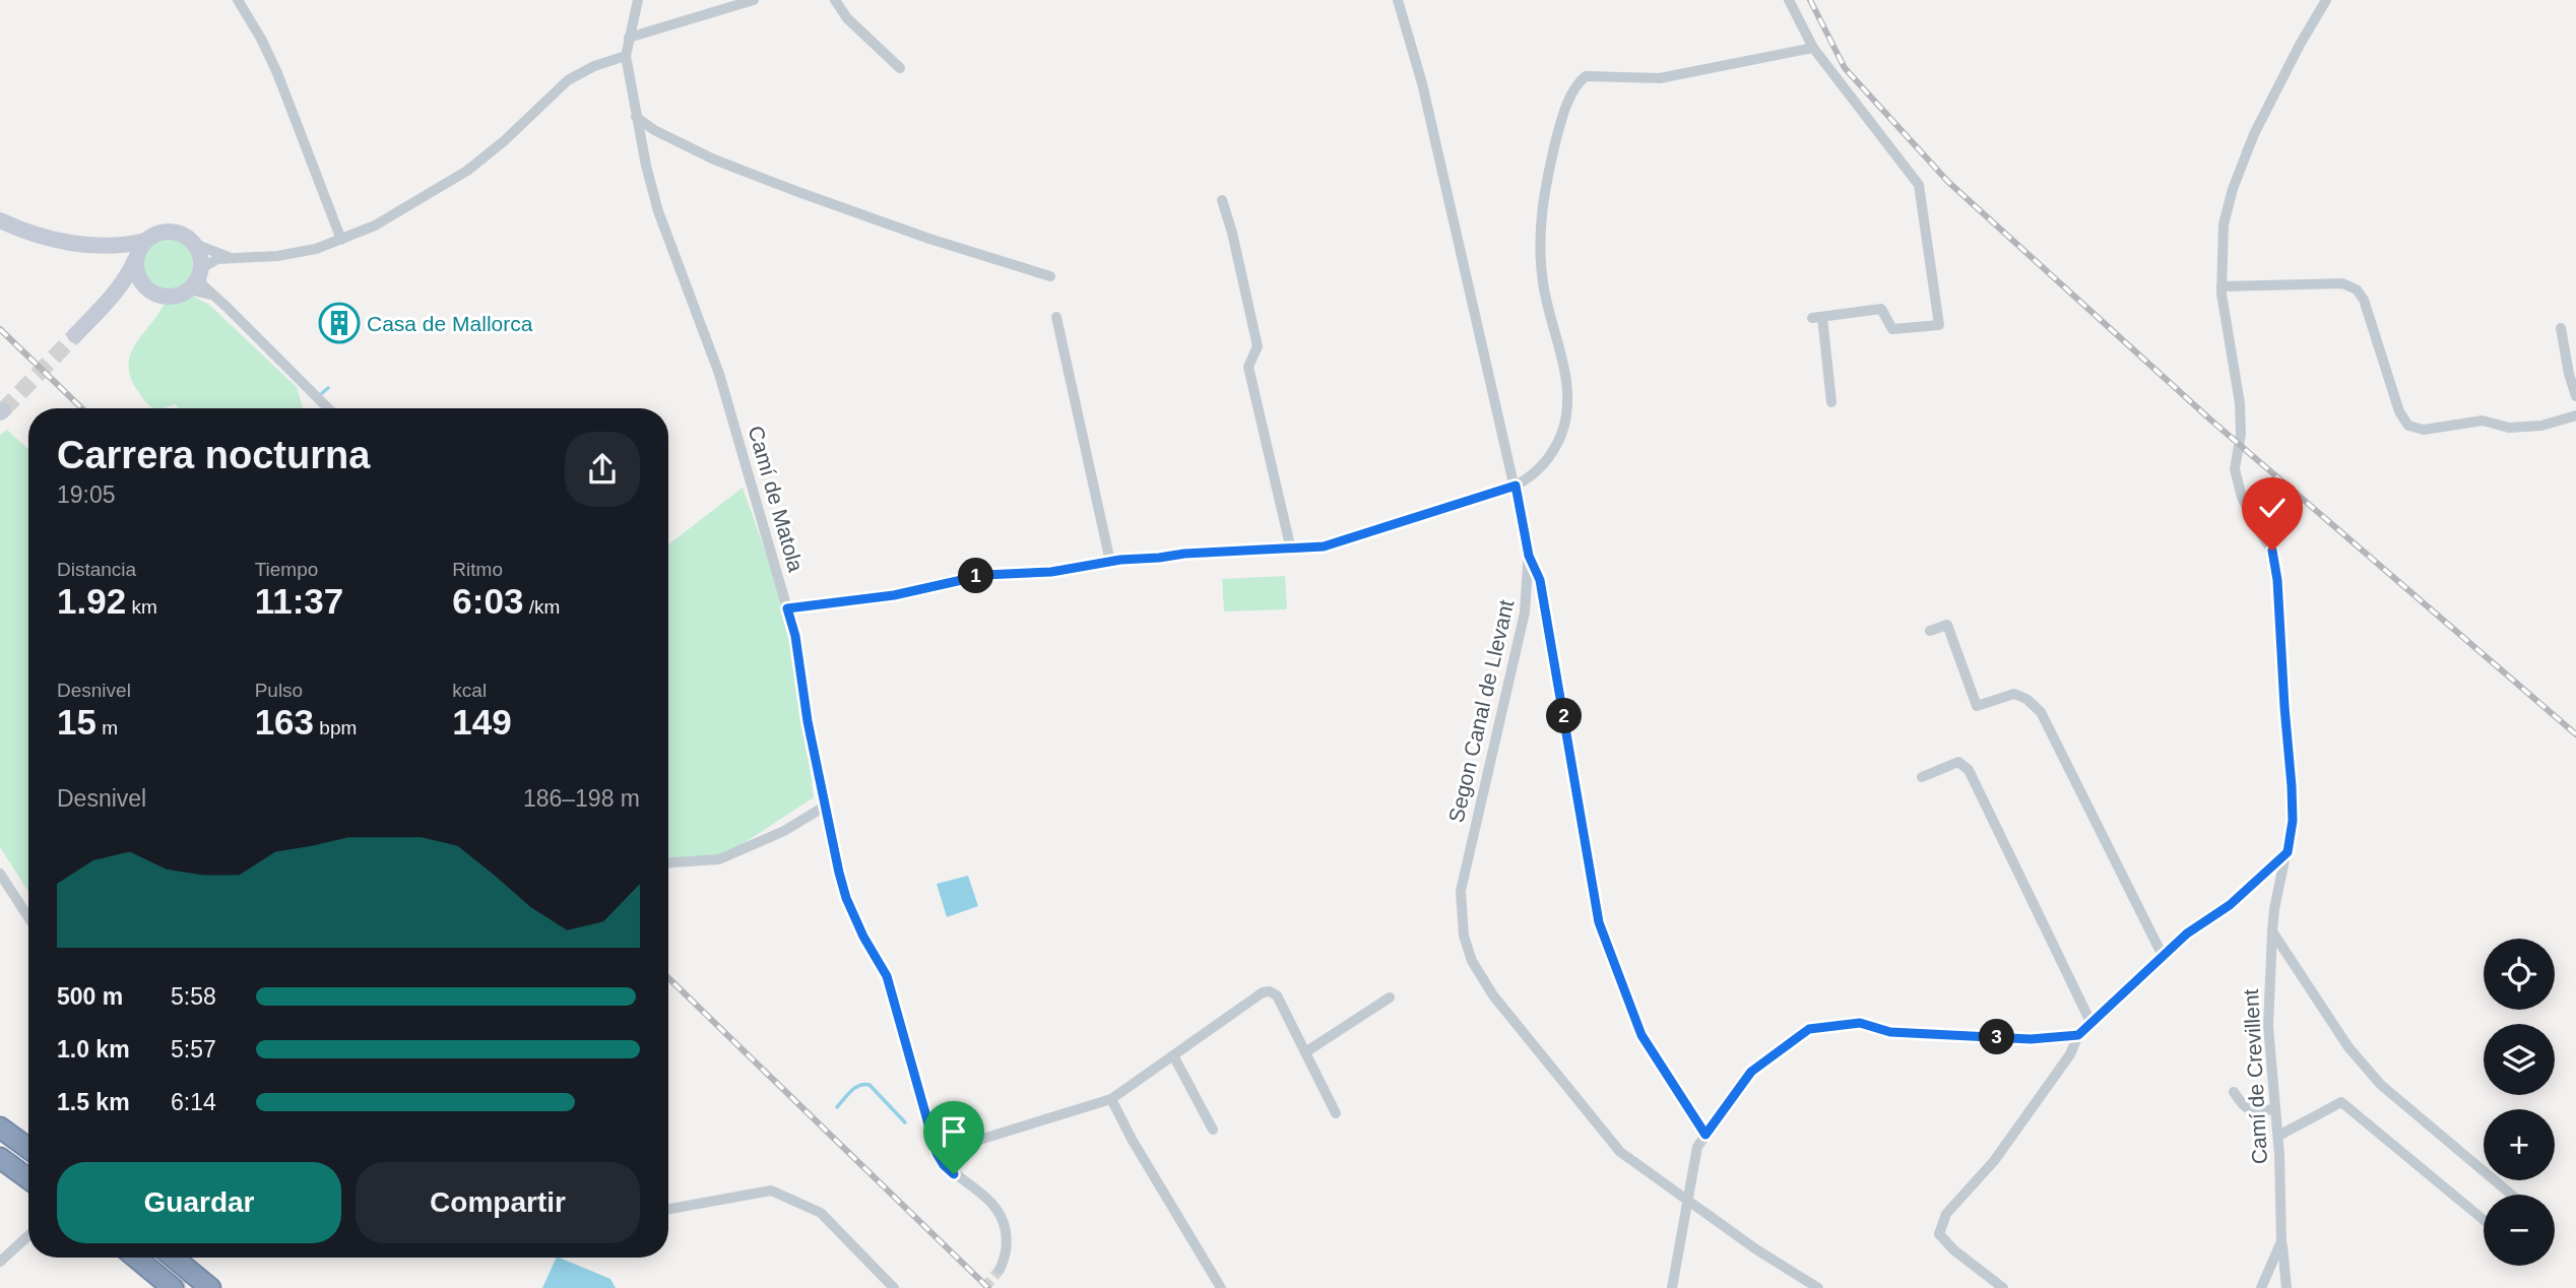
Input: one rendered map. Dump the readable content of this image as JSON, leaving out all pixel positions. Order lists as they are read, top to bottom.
{
  "streets": {
    "street": ["Camí de Matola", "Segon Canal de Llevant", "Camí de Crevillent"]
  },
  "places": {
    "building": ["Casa de Mallorca"]
  },
  "page": {
    "heading": ["Carrera nocturna", "19:05"],
    "stats": [
      ["Distancia", "1.92 km"],
      ["Tiempo", "11:37"],
      ["Ritmo", "6:03 /km"],
      ["Desnivel", "15 m"],
      ["Pulso", "163 bpm"],
      ["kcal", "149"]
    ],
    "pins": ["1", "2", "3"],
    "chart": ["Desnivel", "186–198 m"],
    "map_buttons": ["+", "−"],
    "list": [
      {
        "name": "500 m",
        "note": "5:58"
      },
      {
        "name": "1.0 km",
        "note": "5:57"
      },
      {
        "name": "1.5 km",
        "note": "6:14"
      }
    ],
    "buttons": ["Guardar", "Compartir"]
  }
}
